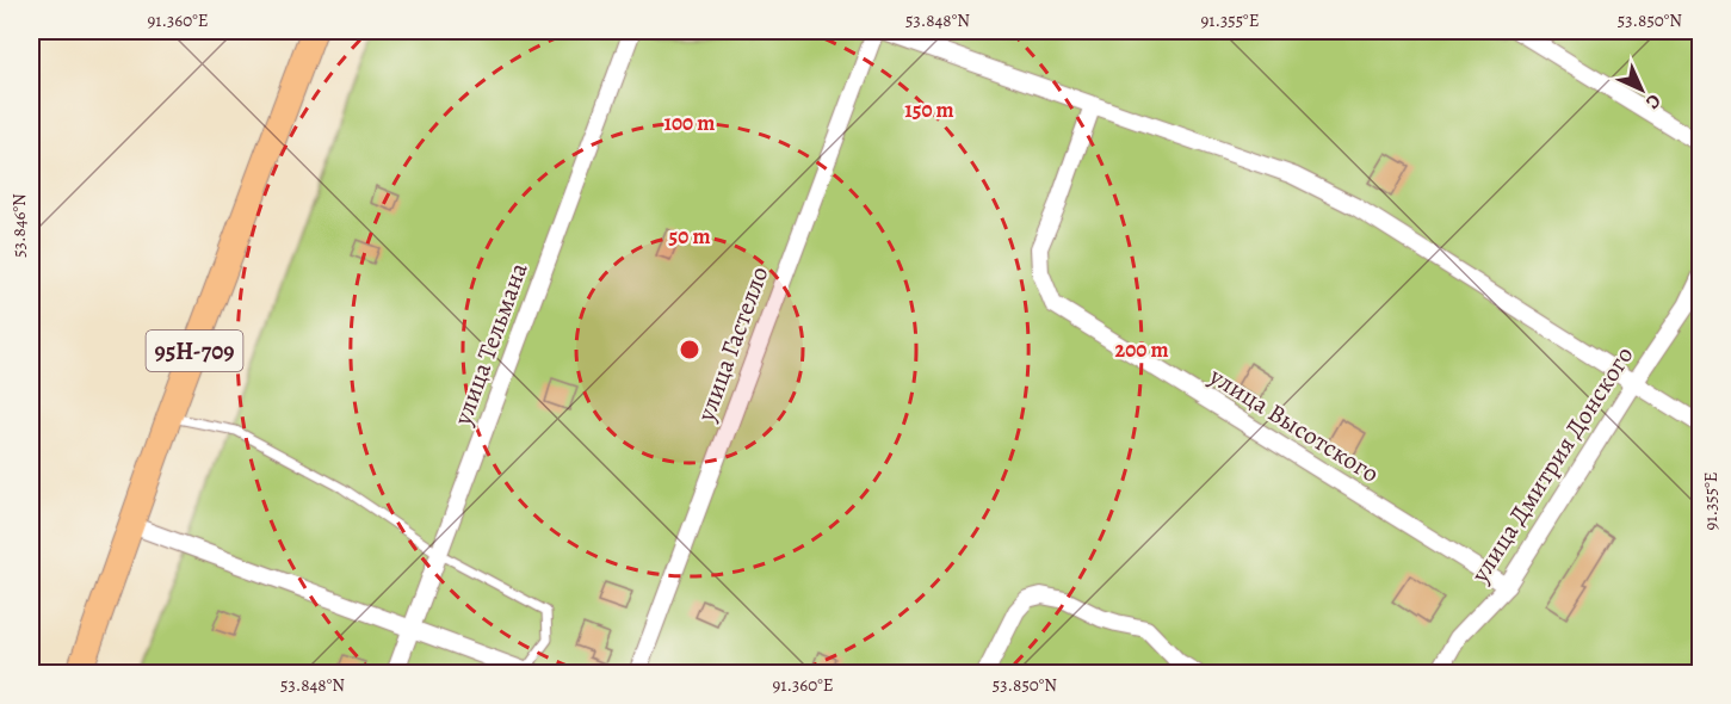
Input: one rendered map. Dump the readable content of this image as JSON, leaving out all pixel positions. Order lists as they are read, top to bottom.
{
  "streets": {
    "main road": ["95Н-709"],
    "street": [
      "улица Тельмана",
      "улица Гастелло",
      "улица Высотского",
      "улица Дмитрия Донского"
    ]
  },
  "crossings": [
    ["улица Высотского", "улица Дмитрия Донского"]
  ],
  "north": "bottom right",
  "coordinates": [
    "91.360°E",
    "53.848°N",
    "91.355°E",
    "53.850°N",
    "53.846°N"
  ],
  "rings": [
    "150 m",
    "100 m",
    "50 m",
    "200 m"
  ]
}
